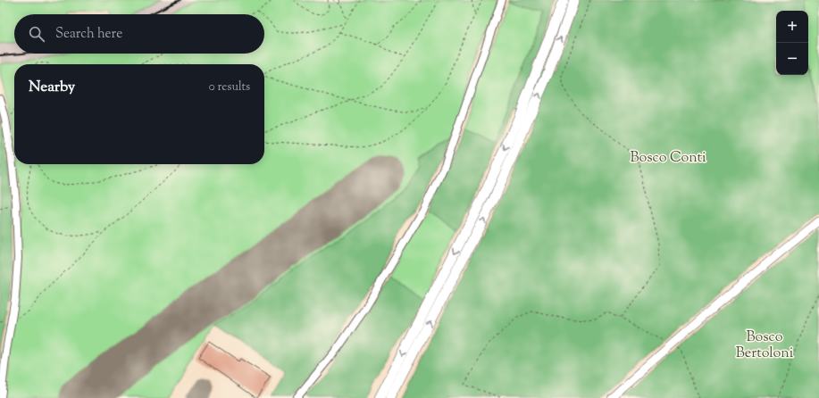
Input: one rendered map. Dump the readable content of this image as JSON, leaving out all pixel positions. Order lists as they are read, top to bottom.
{
  "parks": ["Bosco Conti", "Bosco Bertoloni"],
  "page": {
    "map_buttons": ["+", "−"],
    "search": "Search here",
    "heading": ["Nearby", "0 results"]
  }
}
